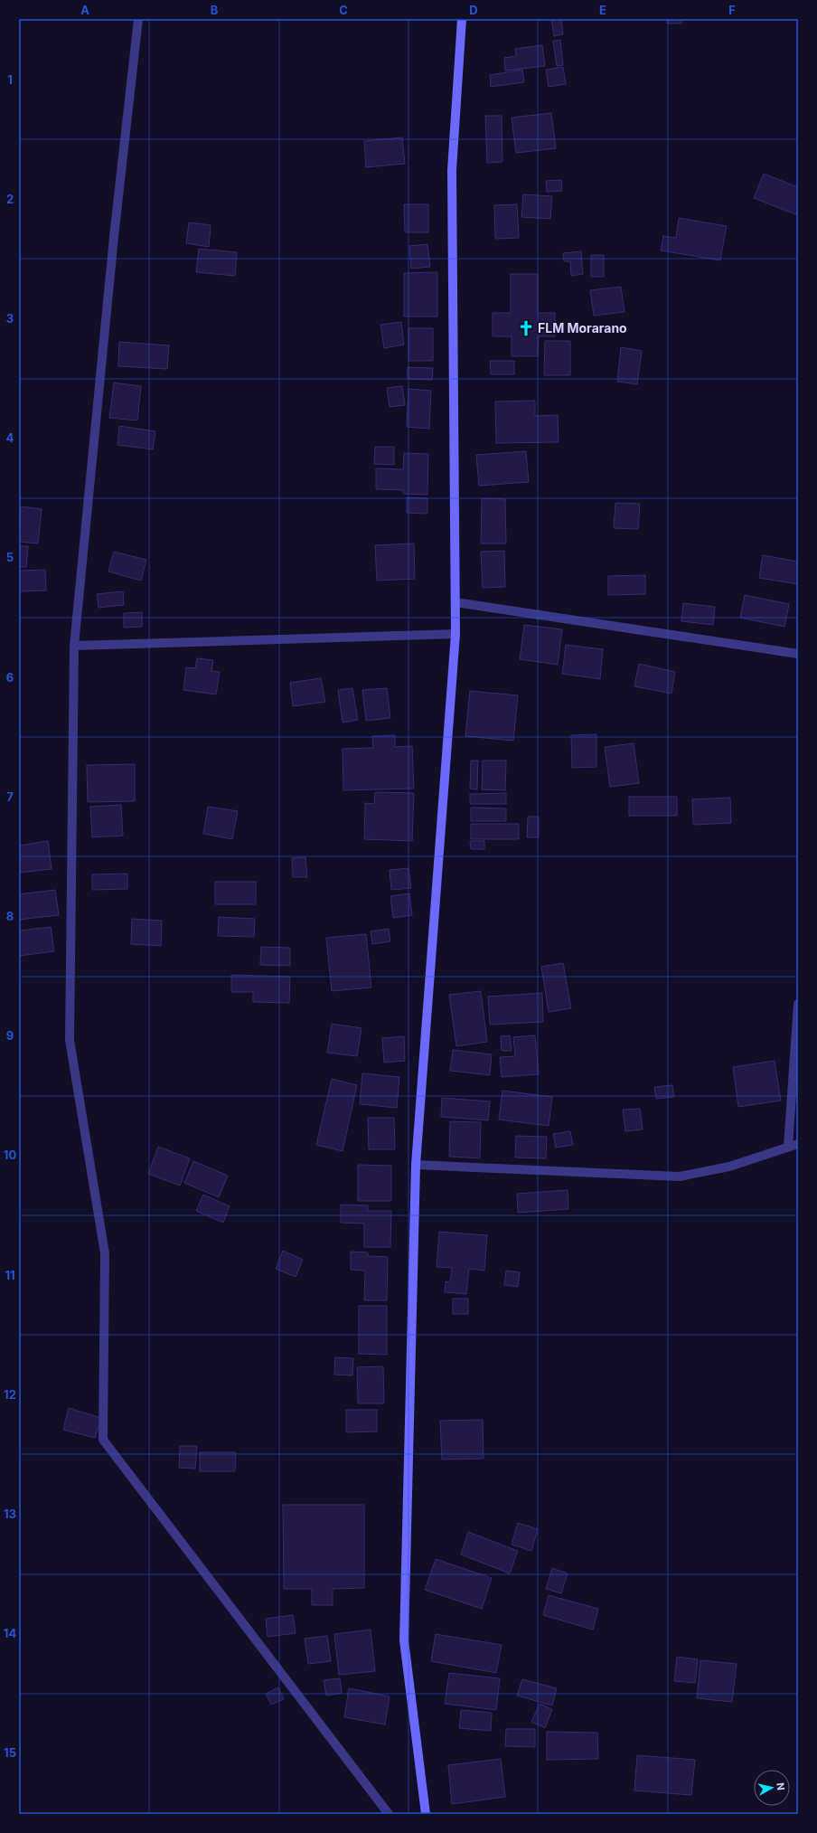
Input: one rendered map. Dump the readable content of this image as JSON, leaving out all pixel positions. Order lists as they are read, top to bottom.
{
  "places": {
    "church": ["FLM Morarano"]
  },
  "north": "right",
  "grid": {
    "columns": [
      "A",
      "B",
      "C",
      "D",
      "E",
      "F"
    ],
    "rows": [
      "1",
      "2",
      "3",
      "4",
      "5",
      "6",
      "7",
      "8",
      "9",
      "10",
      "11",
      "12",
      "13",
      "14",
      "15"
    ]
  }
}
